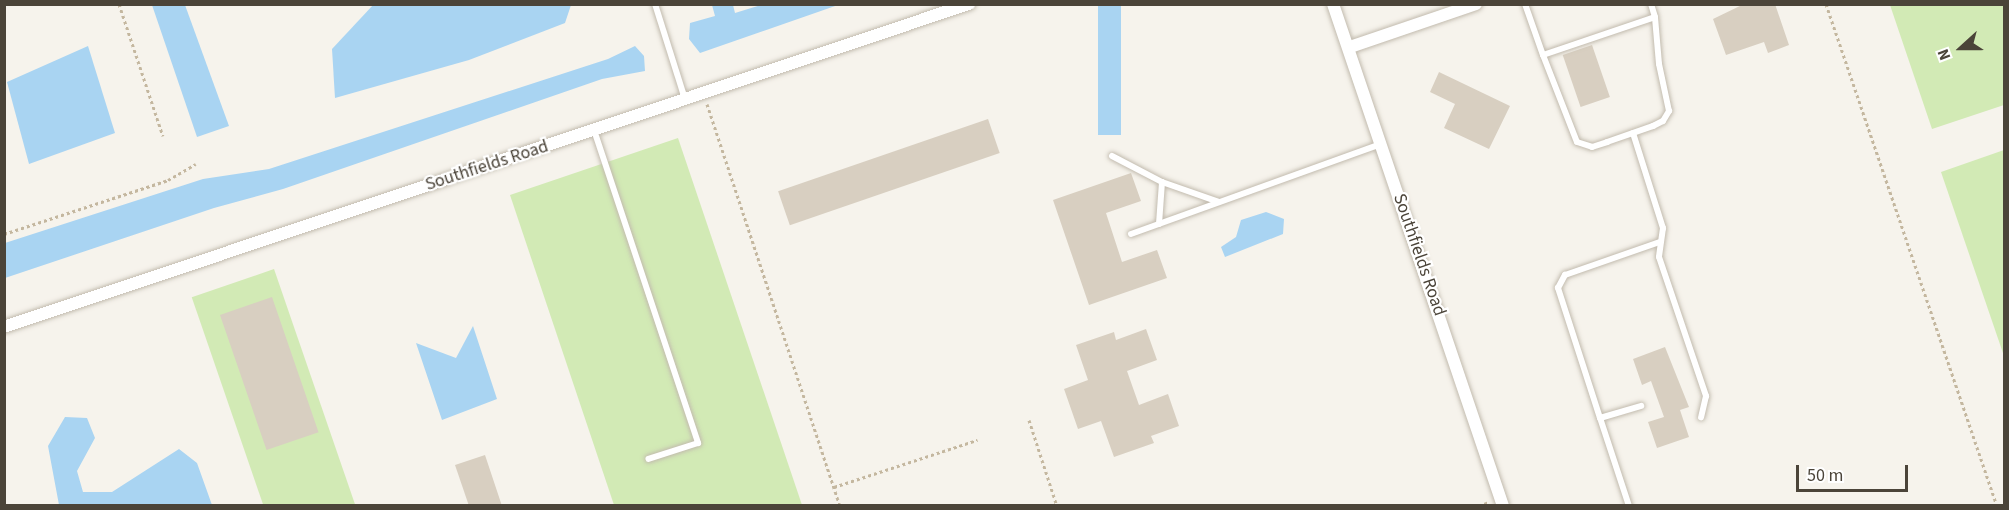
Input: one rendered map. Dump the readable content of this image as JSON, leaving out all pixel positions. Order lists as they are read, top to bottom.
{
  "streets": {
    "street": ["Southfields Road"]
  },
  "scale_bar": "50 m",
  "north": "left"
}
